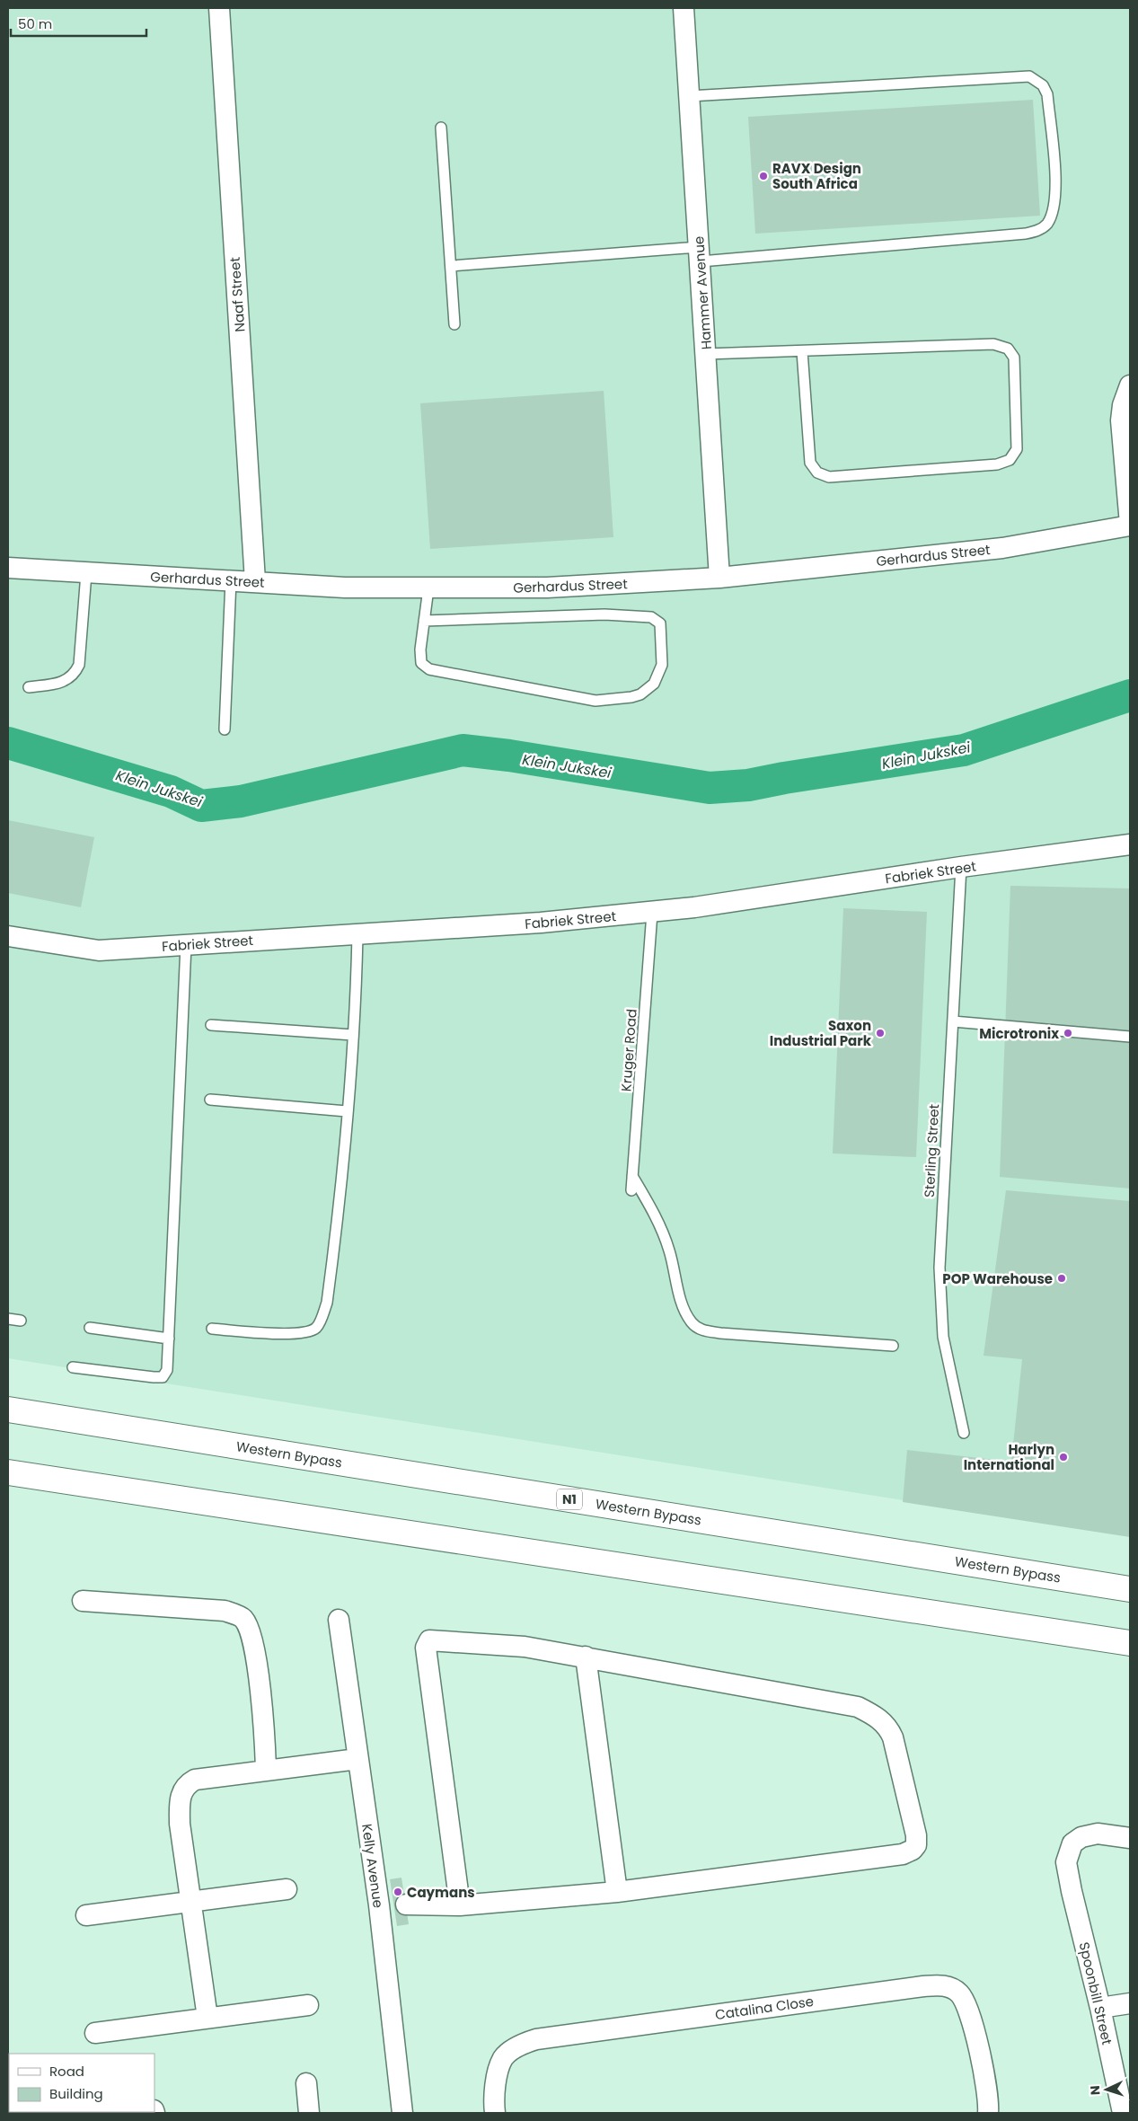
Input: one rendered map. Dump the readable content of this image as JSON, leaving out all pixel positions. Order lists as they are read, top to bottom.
{
  "streets": {
    "highway": ["Western Bypass", "N1"],
    "street": [
      "Hammer Avenue",
      "Naaf Street",
      "Gerhardus Street",
      "Fabriek Street",
      "Kelly Avenue",
      "Spoonbill Street",
      "Catalina Close"
    ],
    "lane": ["Kruger Road", "Sterling Street"]
  },
  "crossings": [
    ["Hammer Avenue", "Gerhardus Street"],
    ["Naaf Street", "Gerhardus Street"],
    ["Fabriek Street", "Kruger Road"],
    ["Fabriek Street", "Sterling Street"]
  ],
  "water": ["Klein Jukskei"],
  "places": [
    "RAVX Design South Africa",
    "Saxon Industrial Park",
    "Microtronix",
    "POP Warehouse",
    "Harlyn International",
    "Caymans"
  ],
  "legend": ["Road", "Building"],
  "scale_bar": "50 m",
  "north": "left"
}
